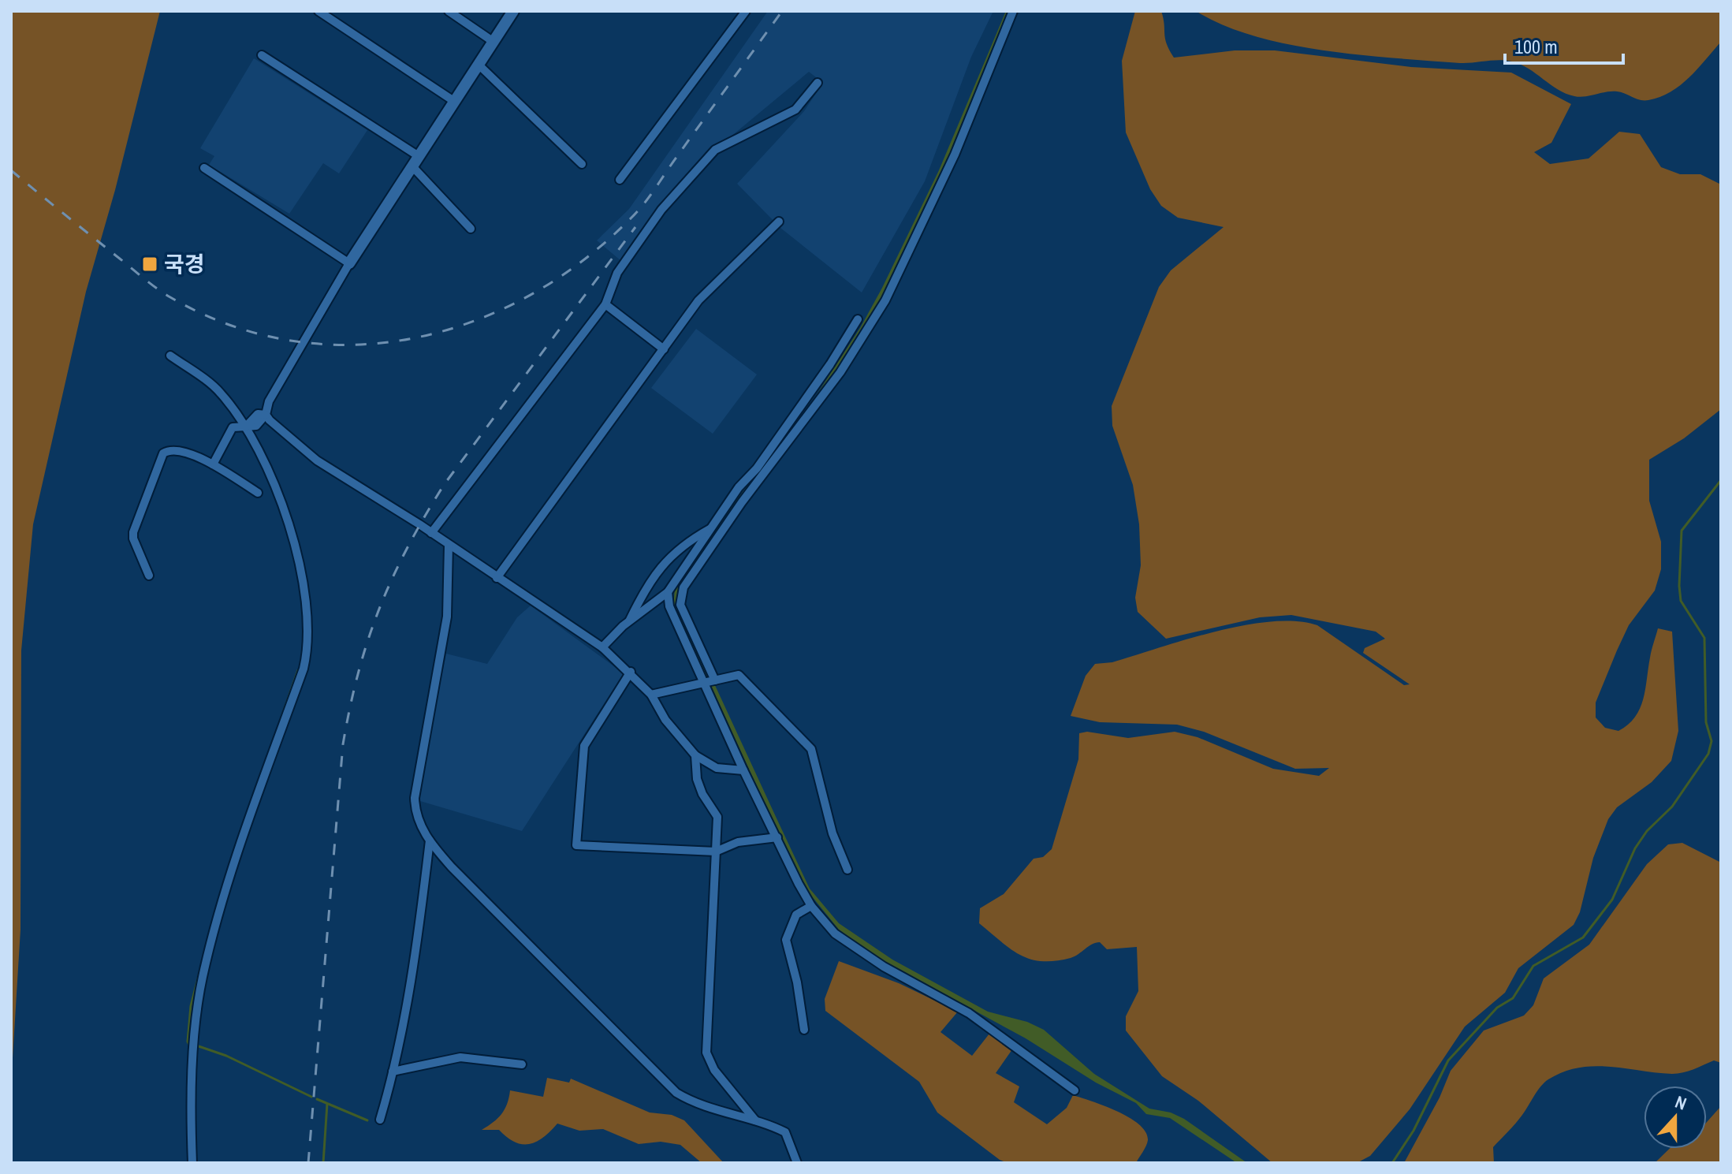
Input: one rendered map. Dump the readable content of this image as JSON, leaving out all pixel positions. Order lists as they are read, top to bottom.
{
  "places": {
    "transit": ["국경"]
  },
  "scale_bar": "100 m",
  "north": "top"
}
